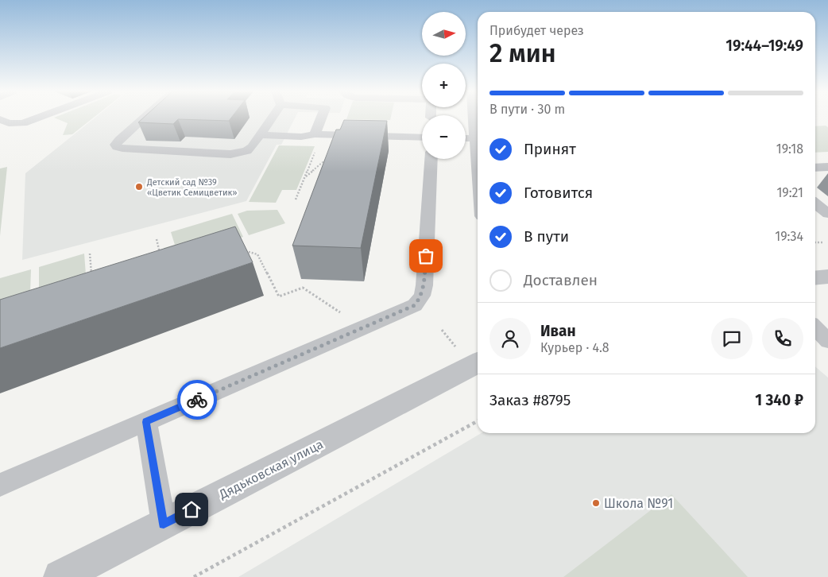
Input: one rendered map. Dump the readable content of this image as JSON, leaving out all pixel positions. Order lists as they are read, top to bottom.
{
  "streets": {
    "street": ["Дядьковская улица"]
  },
  "places": ["Детский сад №39 «Цветик Семицветик»", "Школа №91"],
  "north": "right",
  "page": {
    "map_buttons": ["+", "−"],
    "heading": ["2 мин", "Прибудет через", "19:44–19:49"],
    "panel": [
      "Иван",
      "Курьер · 4.8",
      "Заказ #8795",
      "1 340 ₽"
    ],
    "bar": "В пути · 30 m",
    "list": [
      ["Принят", "19:18"],
      ["Готовится", "19:21"],
      ["В пути", "19:34"],
      "Доставлен"
    ]
  }
}
